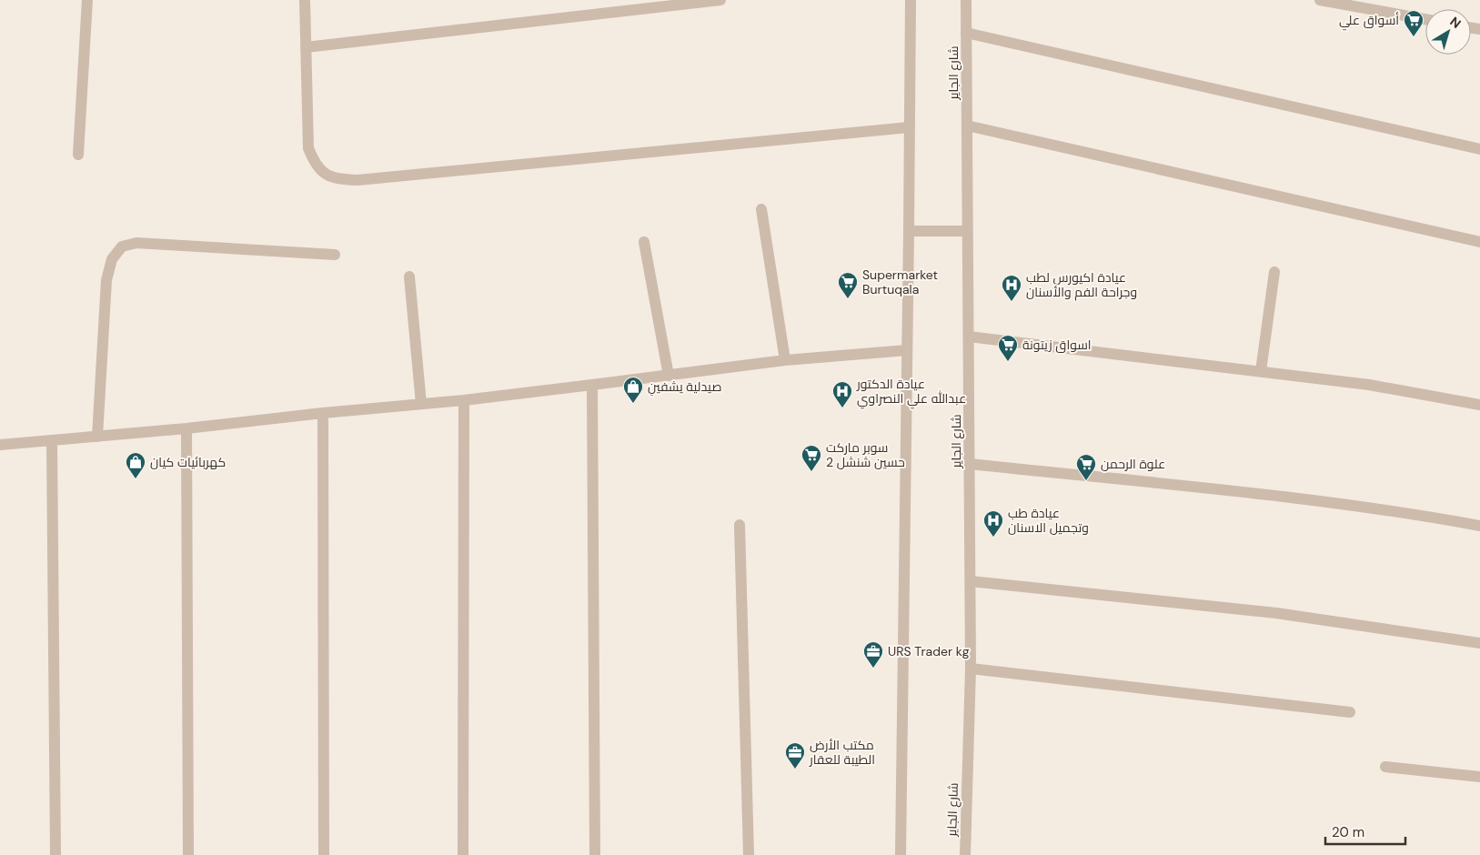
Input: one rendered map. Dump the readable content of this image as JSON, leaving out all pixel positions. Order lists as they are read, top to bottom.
{
  "streets": {
    "street": ["شارع الجاير"]
  },
  "places": {
    "supermarket": [
      "أسواق علي",
      "Supermarket Burtuqala",
      "اسواق زيتونة",
      "سوبر ماركت حسين شنشل 2",
      "علوة الرحمن"
    ],
    "hospital": ["عيادة اكيورس لطب وجراحة الفم والأسنان", "عيادة الدكتور عبدالله علي النصراوي", "عيادة طب وتجميل الاسنان"],
    "shop": ["صيدلية يشفينِ", "كهربائيات كيان"],
    "office": ["URS Trader kg", "مكتب الأرض الطيبة للعقار"]
  },
  "scale_bar": "20 m",
  "north": "top right"
}
